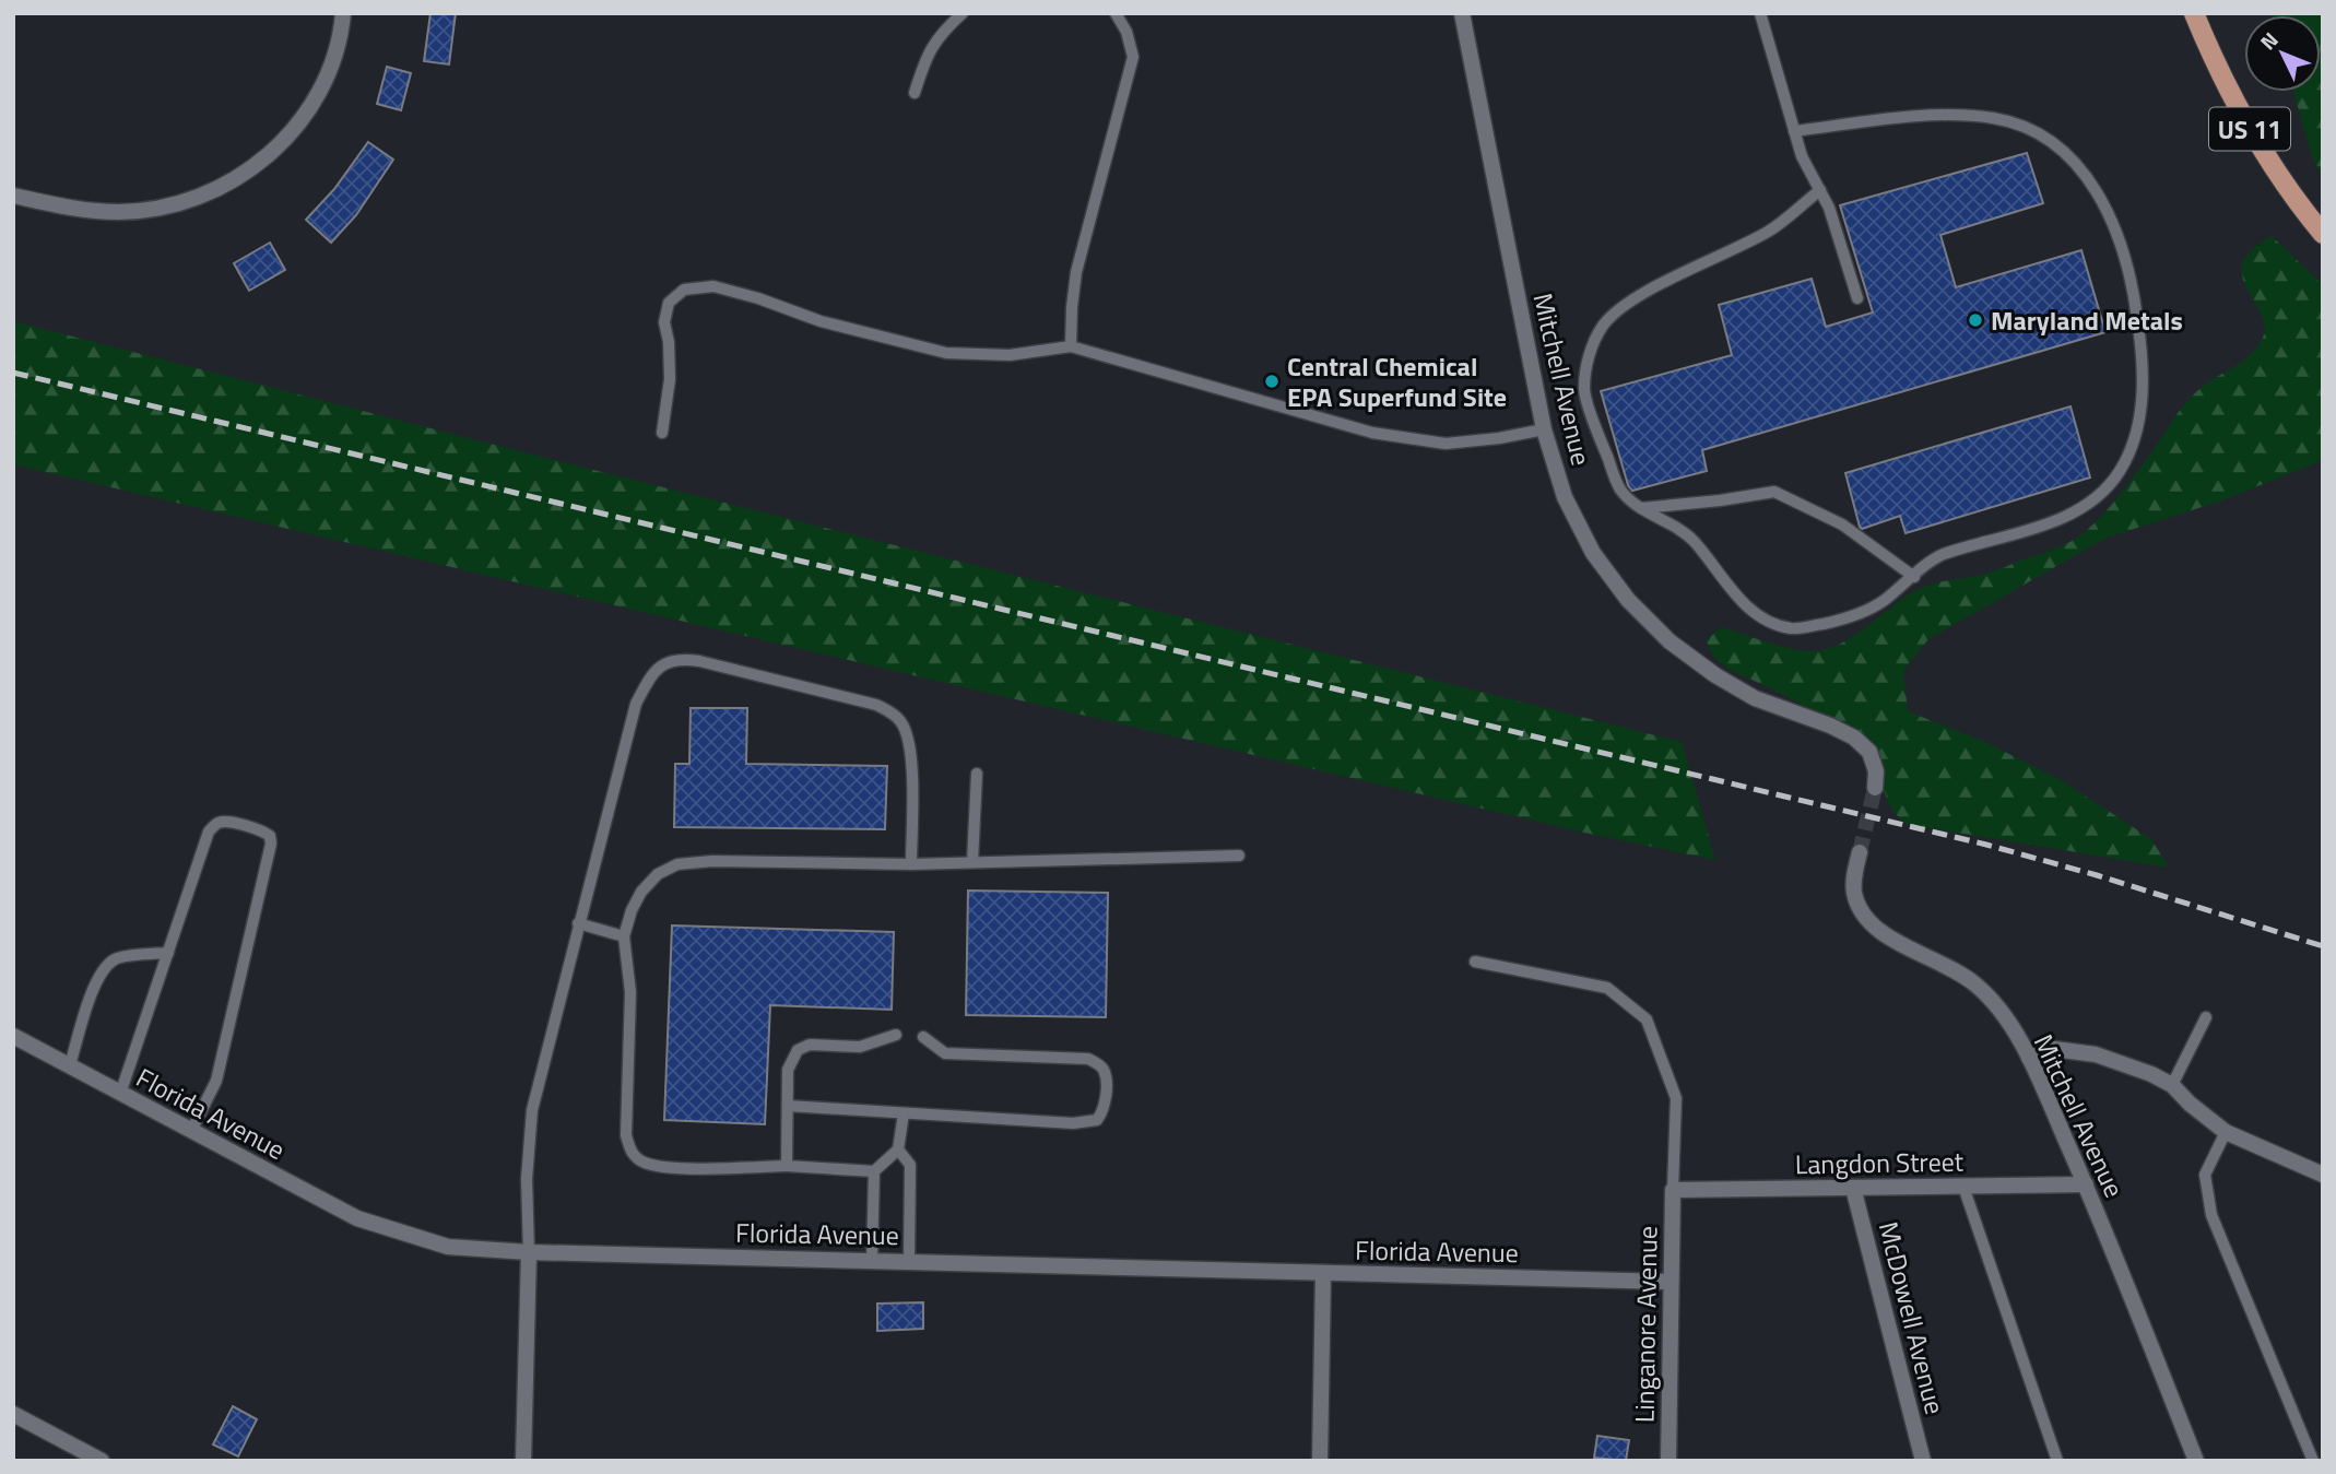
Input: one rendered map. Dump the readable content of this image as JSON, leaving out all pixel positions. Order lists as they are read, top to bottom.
{
  "streets": {
    "main road": ["US 11"],
    "street": [
      "Mitchell Avenue",
      "Florida Avenue",
      "Langdon Street",
      "McDowell Avenue",
      "Linganore Avenue"
    ]
  },
  "crossings": [
    ["Mitchell Avenue", "Langdon Street"],
    ["Florida Avenue", "Linganore Avenue"],
    ["Langdon Street", "McDowell Avenue"],
    ["Langdon Street", "Linganore Avenue"]
  ],
  "places": ["Maryland Metals", "Central Chemical EPA Superfund Site"],
  "north": "top left"
}
